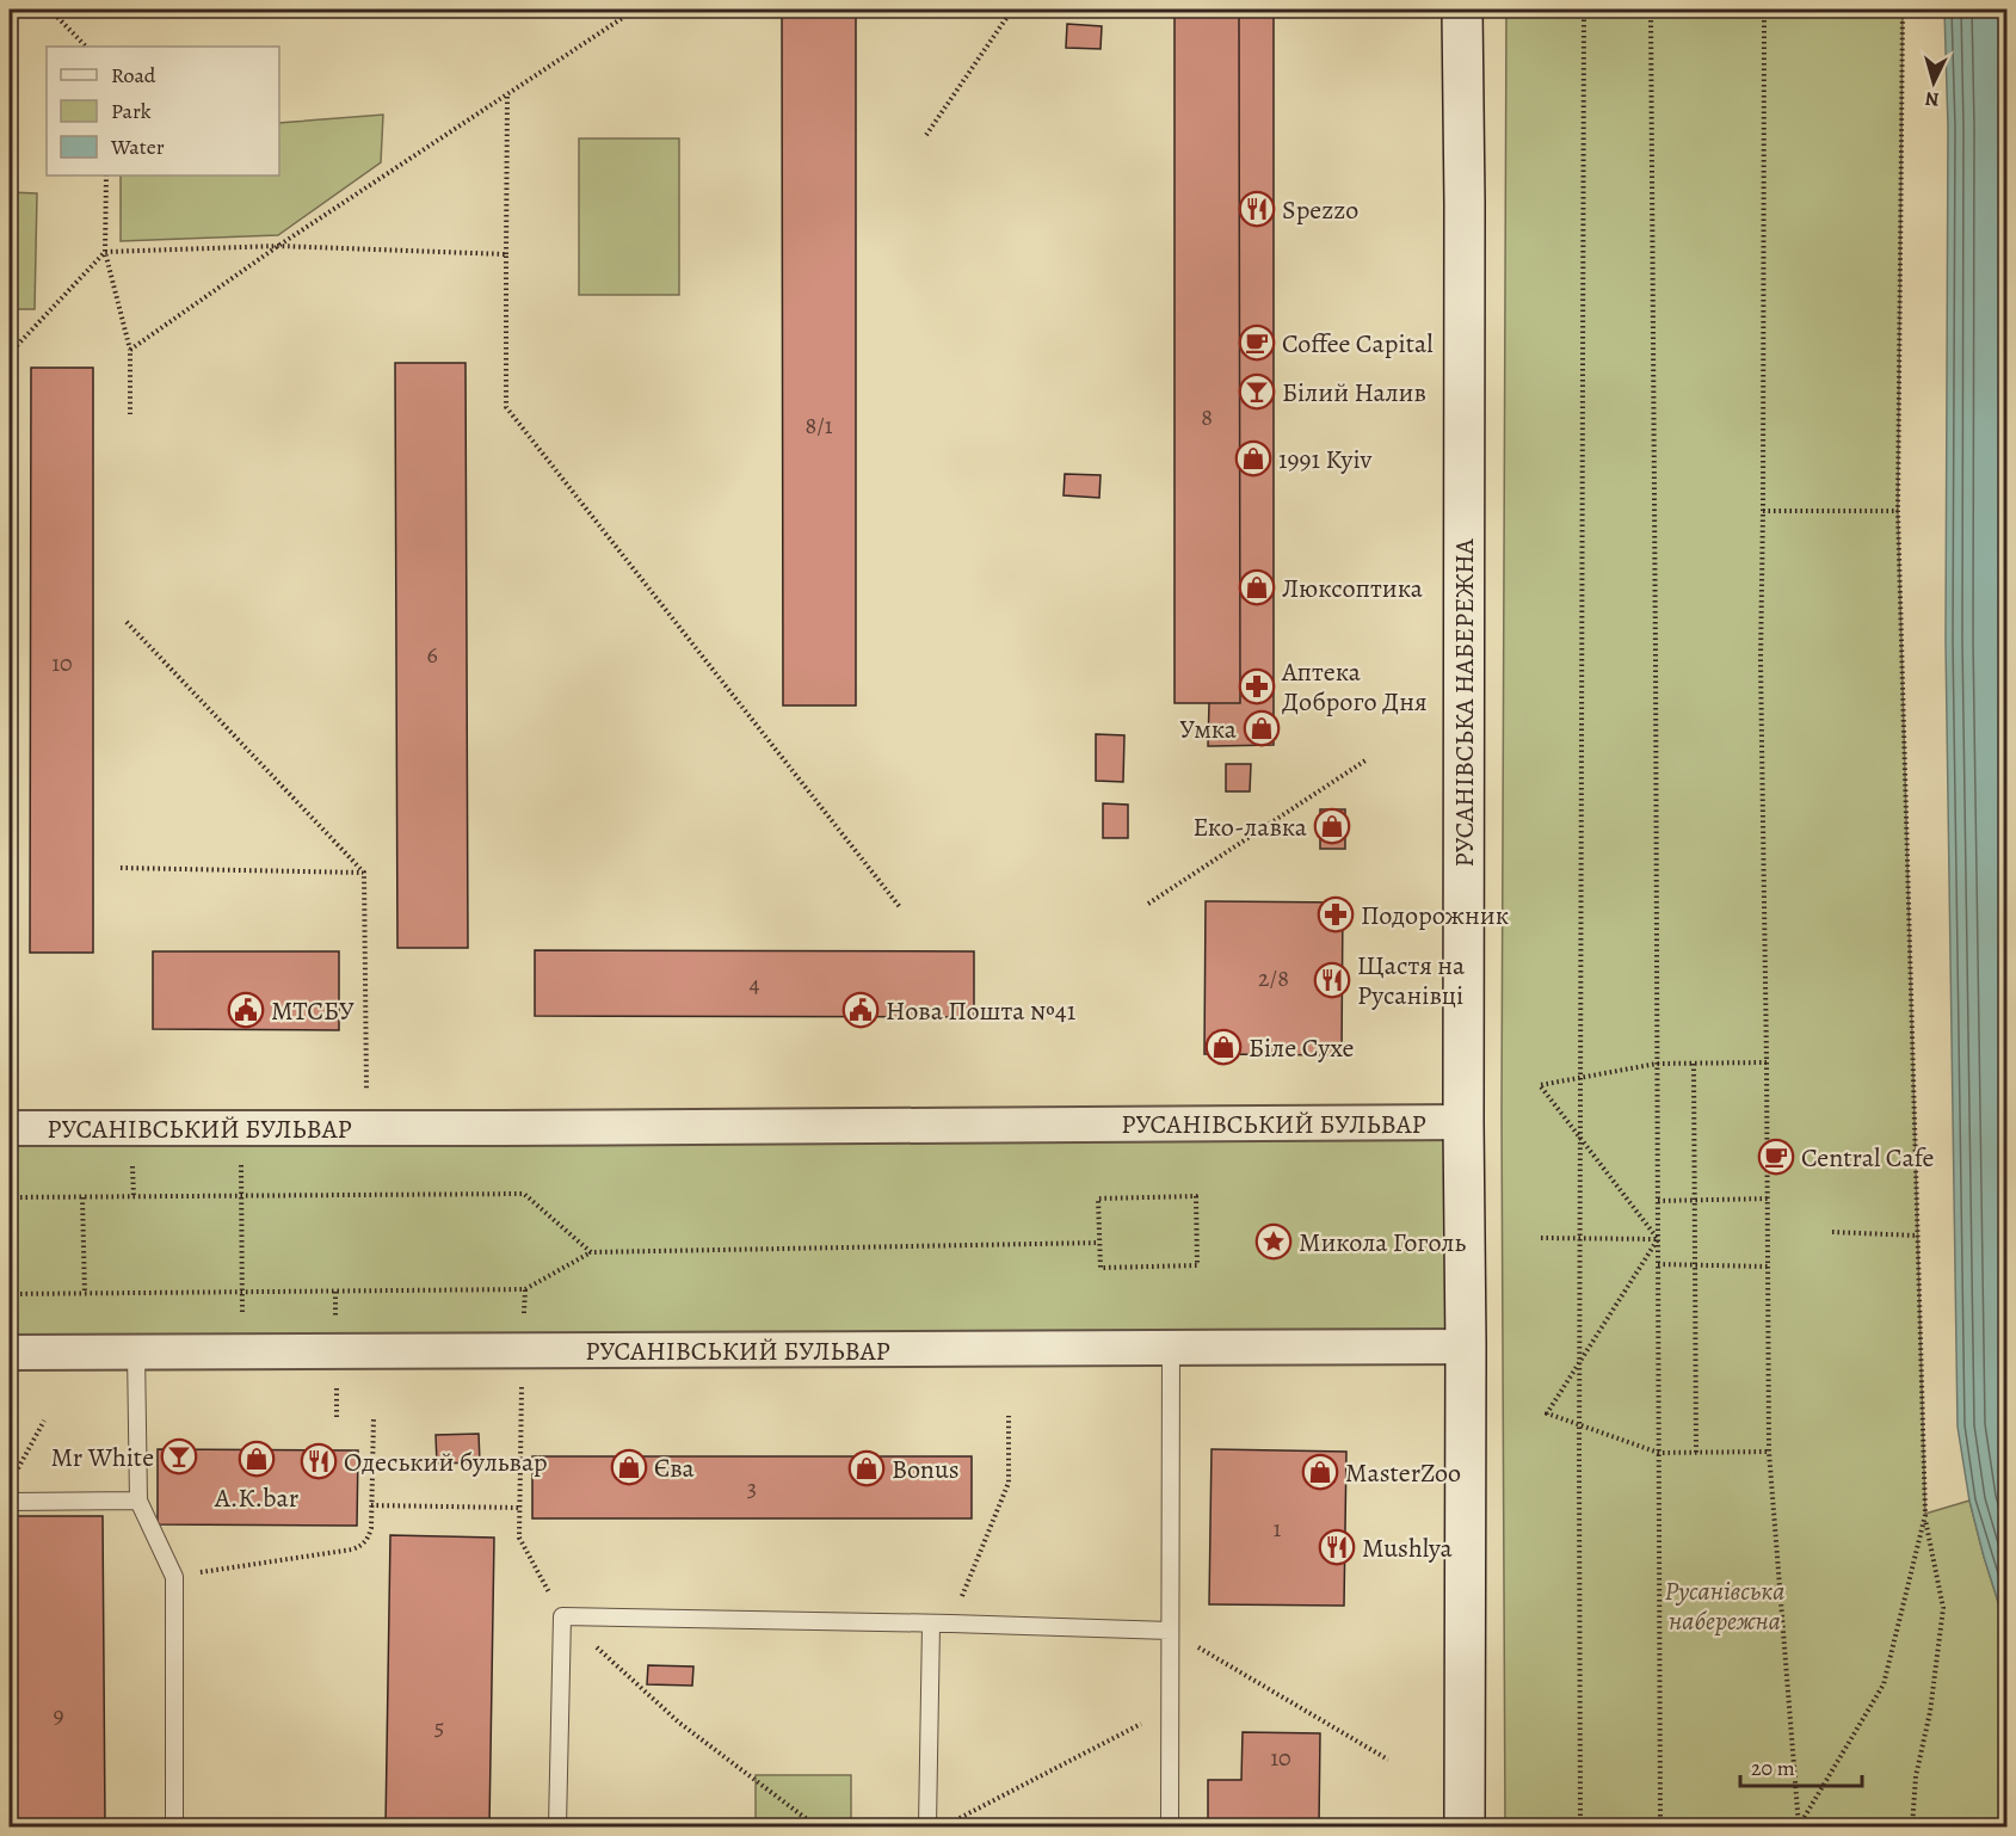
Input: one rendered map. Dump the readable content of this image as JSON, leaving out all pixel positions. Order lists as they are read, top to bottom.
{
  "streets": {
    "main road": ["РУСАНІВСЬКА НАБЕРЕЖНА"],
    "street": ["РУСАНІВСЬКИЙ БУЛЬВАР"]
  },
  "crossings": [
    ["РУСАНІВСЬКА НАБЕРЕЖНА", "РУСАНІВСЬКИЙ БУЛЬВАР"]
  ],
  "parks": ["Русанівська набережна"],
  "places": {
    "restaurant": [
      "Spezzo",
      "Щастя на Русанівці",
      "Одеський бульвар",
      "Mushlya"
    ],
    "cafe": ["Coffee Capital", "Central Cafe"],
    "bar": ["Білий Налив", "Mr White"],
    "shop": [
      "1991 Kyiv",
      "Люксоптика",
      "Умка",
      "Еко-лавка",
      "Біле Сухе",
      "А.К.bar",
      "Єва",
      "Bonus",
      "MasterZoo"
    ],
    "pharmacy": ["Аптека Доброго Дня", "Подорожник"],
    "public building": ["МТСБУ", "Нова Пошта №41"],
    "place": ["Микола Гоголь"]
  },
  "house_numbers": [
    "8",
    "8/1",
    "6",
    "10",
    "2/8",
    "4",
    "3",
    "1",
    "9",
    "5",
    "10"
  ],
  "legend": ["Road", "Park", "Water"],
  "scale_bar": "20 m",
  "north": "bottom"
}
